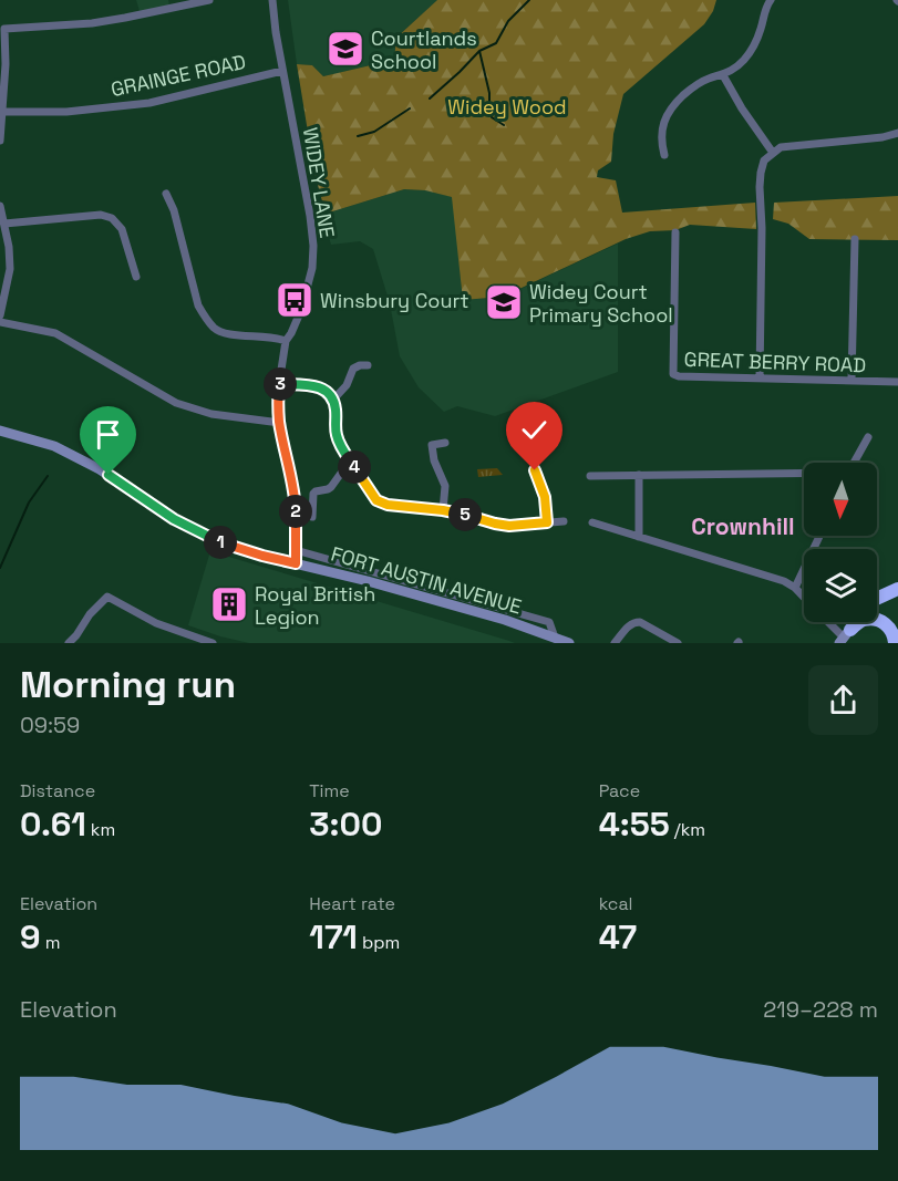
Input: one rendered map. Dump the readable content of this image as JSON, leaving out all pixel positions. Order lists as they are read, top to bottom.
{
  "streets": {
    "main road": ["FORT AUSTIN AVENUE"],
    "street": ["GRAINGE ROAD", "WIDEY LANE", "GREAT BERRY ROAD"]
  },
  "crossings": [
    ["GRAINGE ROAD", "WIDEY LANE"],
    ["WIDEY LANE", "FORT AUSTIN AVENUE"]
  ],
  "districts": ["Crownhill"],
  "parks": ["Widey Wood"],
  "places": {
    "school or university": ["Courtlands School", "Widey Court Primary School"],
    "bus stop": ["Winsbury Court"],
    "building": ["Royal British Legion"]
  },
  "north": "bottom",
  "page": {
    "pins": [
      "3",
      "4",
      "2",
      "5",
      "1"
    ],
    "heading": ["Morning run", "09:59"],
    "stats": [
      ["Distance", "0.61 km"],
      ["Time", "3:00"],
      ["Pace", "4:55 /km"],
      ["Elevation", "9 m"],
      ["Heart rate", "171 bpm"],
      ["kcal", "47"]
    ],
    "chart": ["Elevation", "219–228 m"]
  }
}
